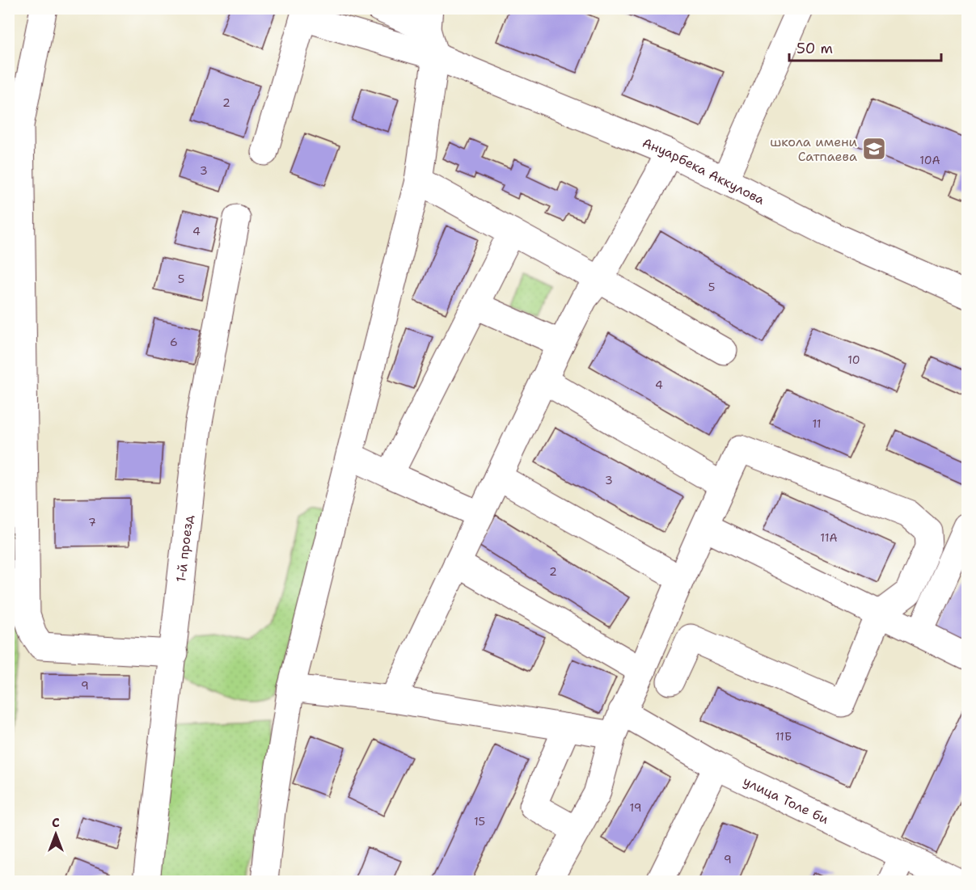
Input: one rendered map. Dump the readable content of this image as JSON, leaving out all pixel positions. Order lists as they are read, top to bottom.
{
  "streets": {
    "street": ["Ануарбека Аккулова", "1-й проезд", "улица Толе би"]
  },
  "places": {
    "school or university": ["школа имени Сатпаева"]
  },
  "house_numbers": [
    "2",
    "10А",
    "3",
    "4",
    "5",
    "5",
    "6",
    "10",
    "4",
    "11",
    "3",
    "7",
    "11А",
    "2",
    "9",
    "11Б",
    "19",
    "15",
    "9"
  ],
  "scale_bar": "50 m",
  "north": "top"
}
